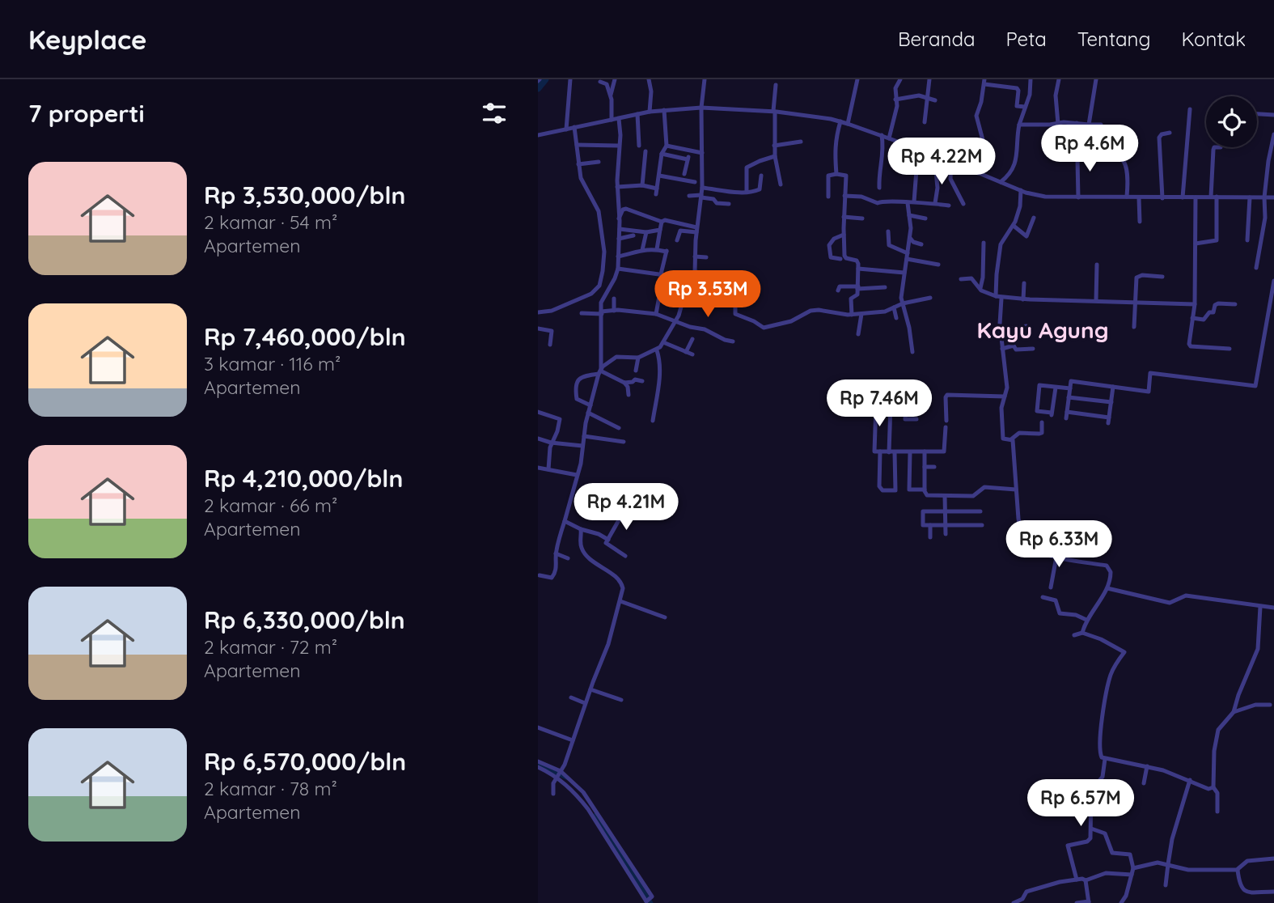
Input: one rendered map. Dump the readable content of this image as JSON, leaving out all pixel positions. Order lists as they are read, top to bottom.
{
  "districts": ["Kayu Agung"],
  "page": {
    "header": "Keyplace",
    "nav": [
      "Beranda",
      "Peta",
      "Tentang",
      "Kontak"
    ],
    "heading": "7 properti",
    "price": [
      "Rp 4.6M",
      "Rp 4.22M",
      "Rp 3.53M",
      "Rp 7.46M",
      "Rp 4.21M",
      "Rp 6.33M",
      "Rp 6.57M"
    ],
    "list": [
      {
        "name": "Rp 3,530,000/bln",
        "note": "2 kamar · 54 m² · Apartemen"
      },
      {
        "name": "Rp 7,460,000/bln",
        "note": "3 kamar · 116 m² · Apartemen"
      },
      {
        "name": "Rp 4,210,000/bln",
        "note": "2 kamar · 66 m² · Apartemen"
      },
      {
        "name": "Rp 6,330,000/bln",
        "note": "2 kamar · 72 m² · Apartemen"
      },
      {
        "name": "Rp 6,570,000/bln",
        "note": "2 kamar · 78 m² · Apartemen"
      }
    ]
  }
}
